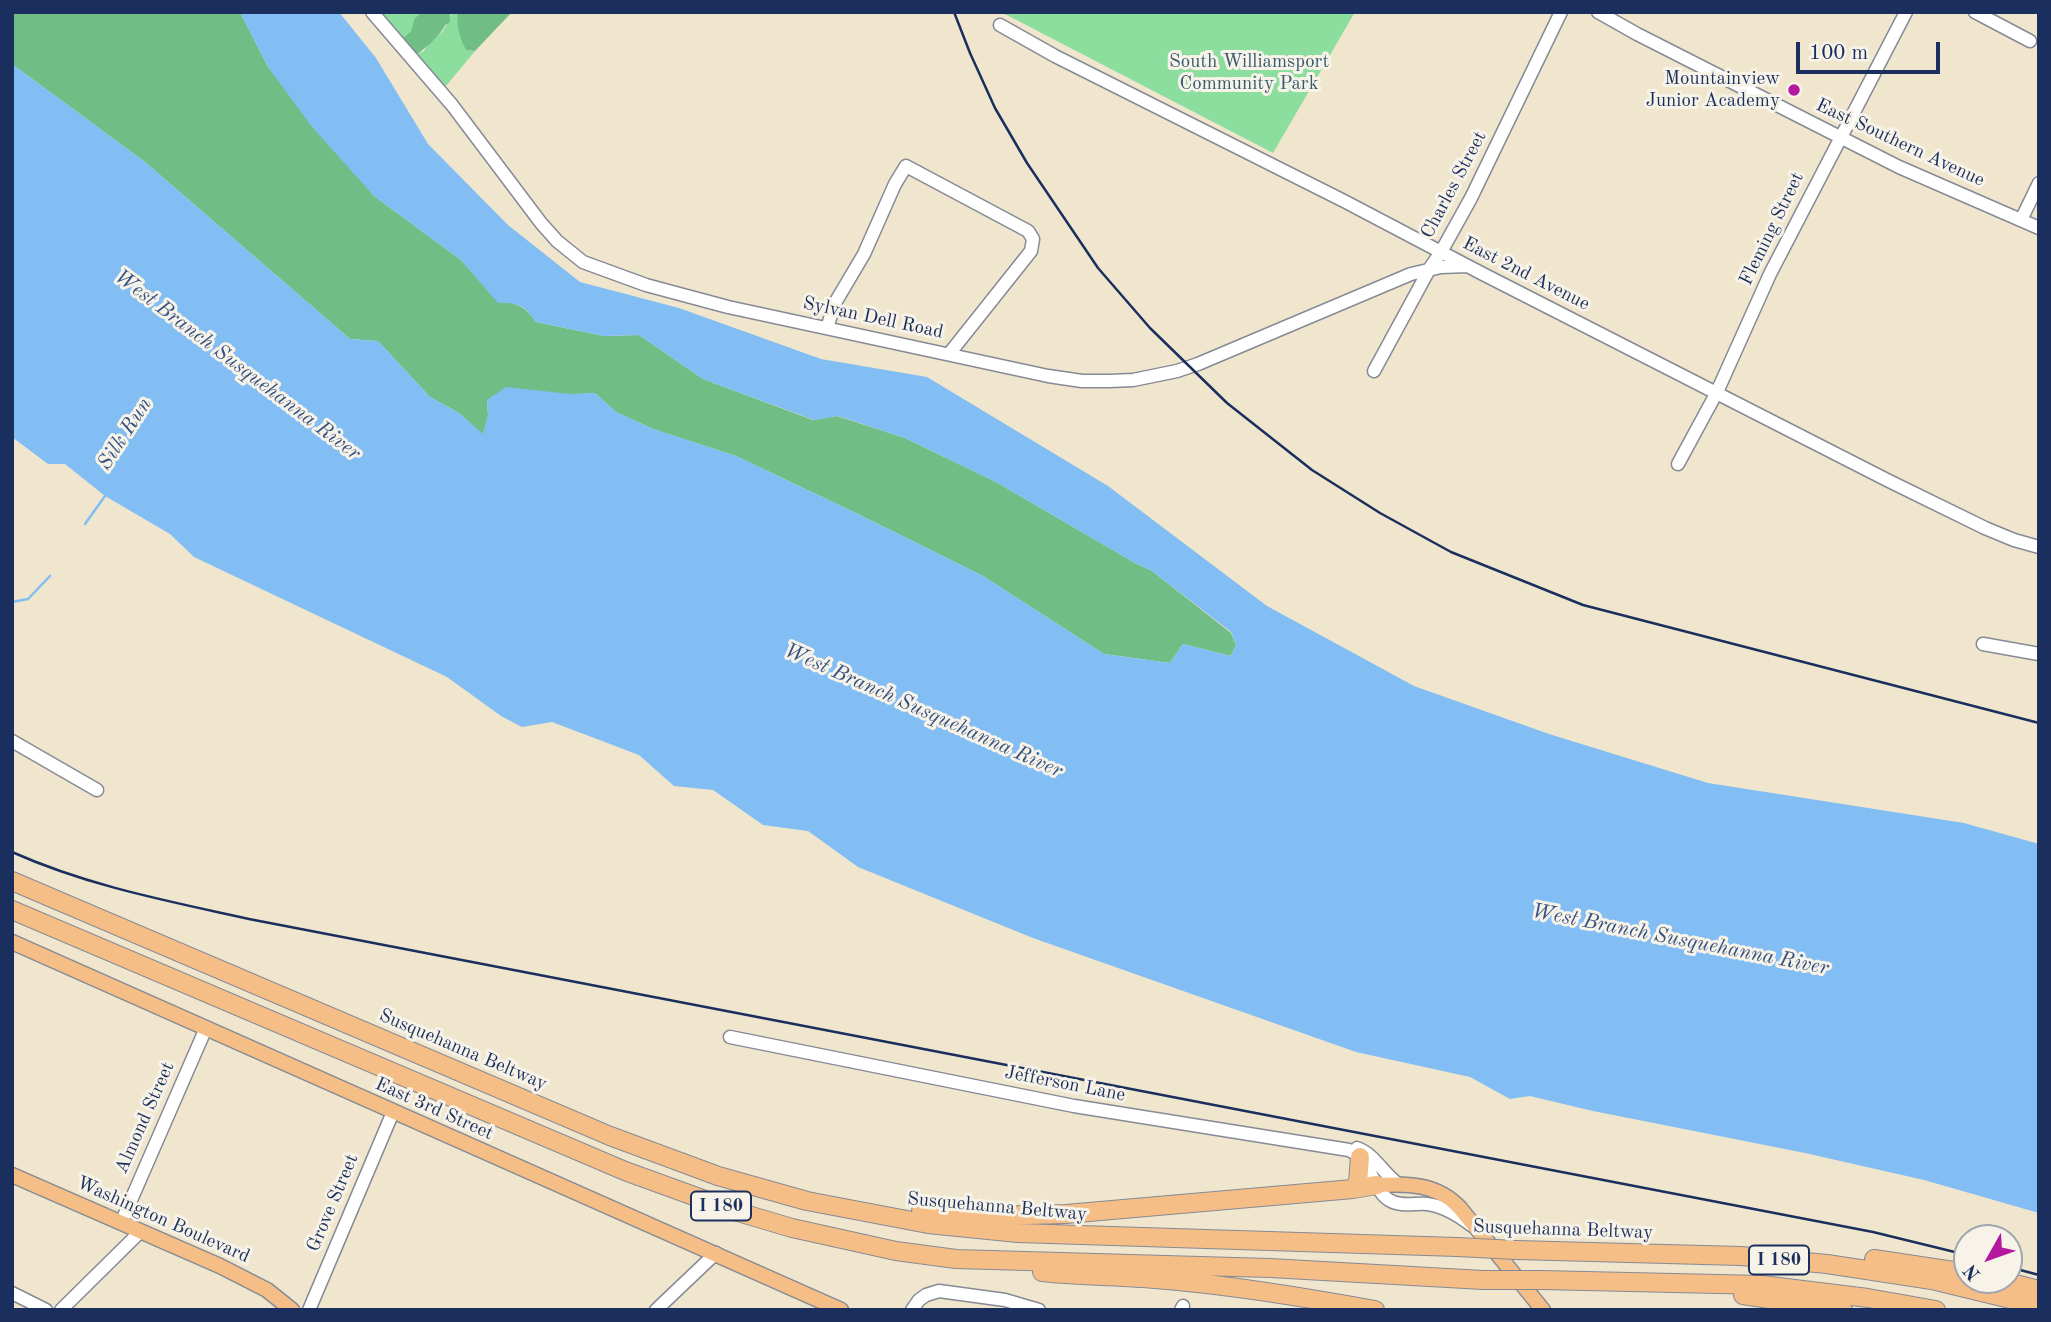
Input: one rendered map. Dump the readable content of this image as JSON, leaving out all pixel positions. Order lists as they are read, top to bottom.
{
  "streets": {
    "highway": ["Susquehanna Beltway", "I 180"],
    "main road": ["East 3rd Street", "Washington Boulevard"],
    "street": [
      "East Southern Avenue",
      "Charles Street",
      "Fleming Street",
      "East 2nd Avenue",
      "Sylvan Dell Road",
      "Jefferson Lane",
      "Almond Street",
      "Grove Street"
    ]
  },
  "crossings": [
    ["East Southern Avenue", "Fleming Street"],
    ["Charles Street", "East 2nd Avenue"],
    ["Charles Street", "Sylvan Dell Road"],
    ["Fleming Street", "East 2nd Avenue"],
    ["East 2nd Avenue", "Sylvan Dell Road"],
    ["East 3rd Street", "Almond Street"],
    ["East 3rd Street", "Grove Street"],
    ["Almond Street", "Washington Boulevard"]
  ],
  "water": ["West Branch Susquehanna River", "Silk Run"],
  "parks": ["South Williamsport Community Park"],
  "places": ["Mountainview Junior Academy"],
  "scale_bar": "100 m",
  "north": "bottom left"
}
